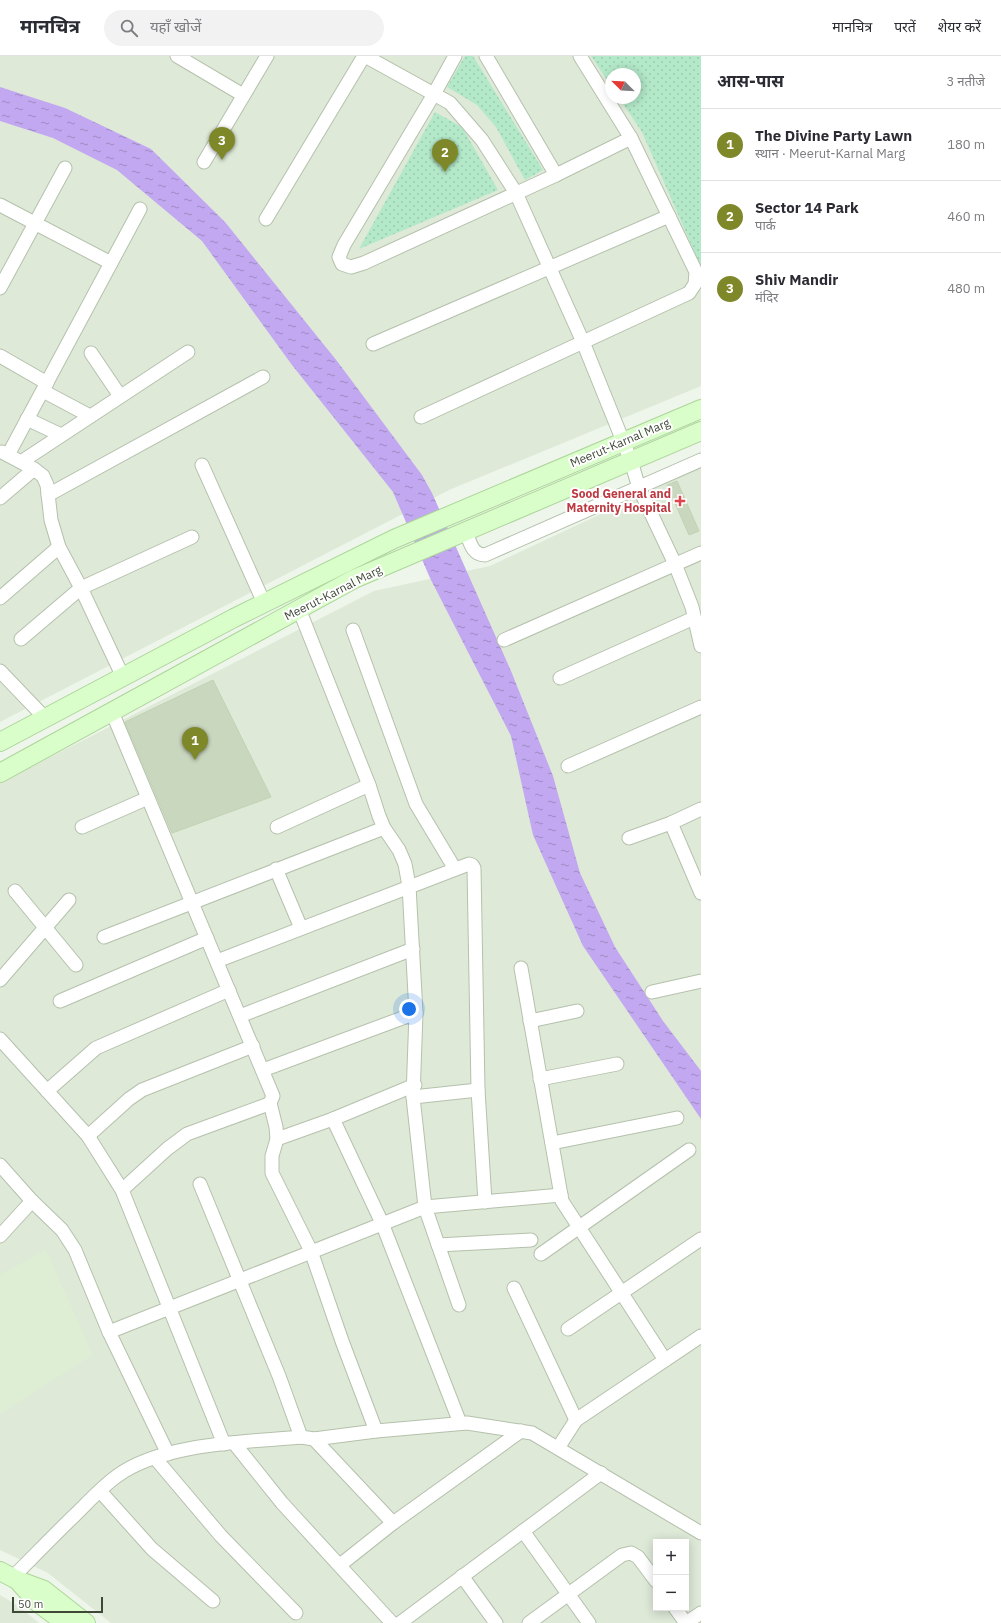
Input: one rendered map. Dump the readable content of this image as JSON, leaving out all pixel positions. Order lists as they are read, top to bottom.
{
  "streets": {
    "street": ["Meerut-Karnal Marg"]
  },
  "places": {
    "health": ["Sood General and Maternity Hospital"]
  },
  "scale_bar": "50 m",
  "north": "top left",
  "page": {
    "header": "मानचित्र",
    "search": "यहाँ खोजें",
    "nav": ["मानचित्र", "परतें", "शेयर करें"],
    "heading": ["आस-पास", "3 नतीजे"],
    "list": [
      {
        "mark": "1",
        "name": "The Divine Party Lawn",
        "note": "स्थान · Meerut-Karnal Marg",
        "value": "180 m"
      },
      {
        "mark": "2",
        "name": "Sector 14 Park",
        "note": "पार्क",
        "value": "460 m"
      },
      {
        "mark": "3",
        "name": "Shiv Mandir",
        "note": "मंदिर",
        "value": "480 m"
      }
    ],
    "pins": ["3", "2", "1"],
    "map_buttons": ["+", "−"],
    "scale": "50 m"
  }
}
